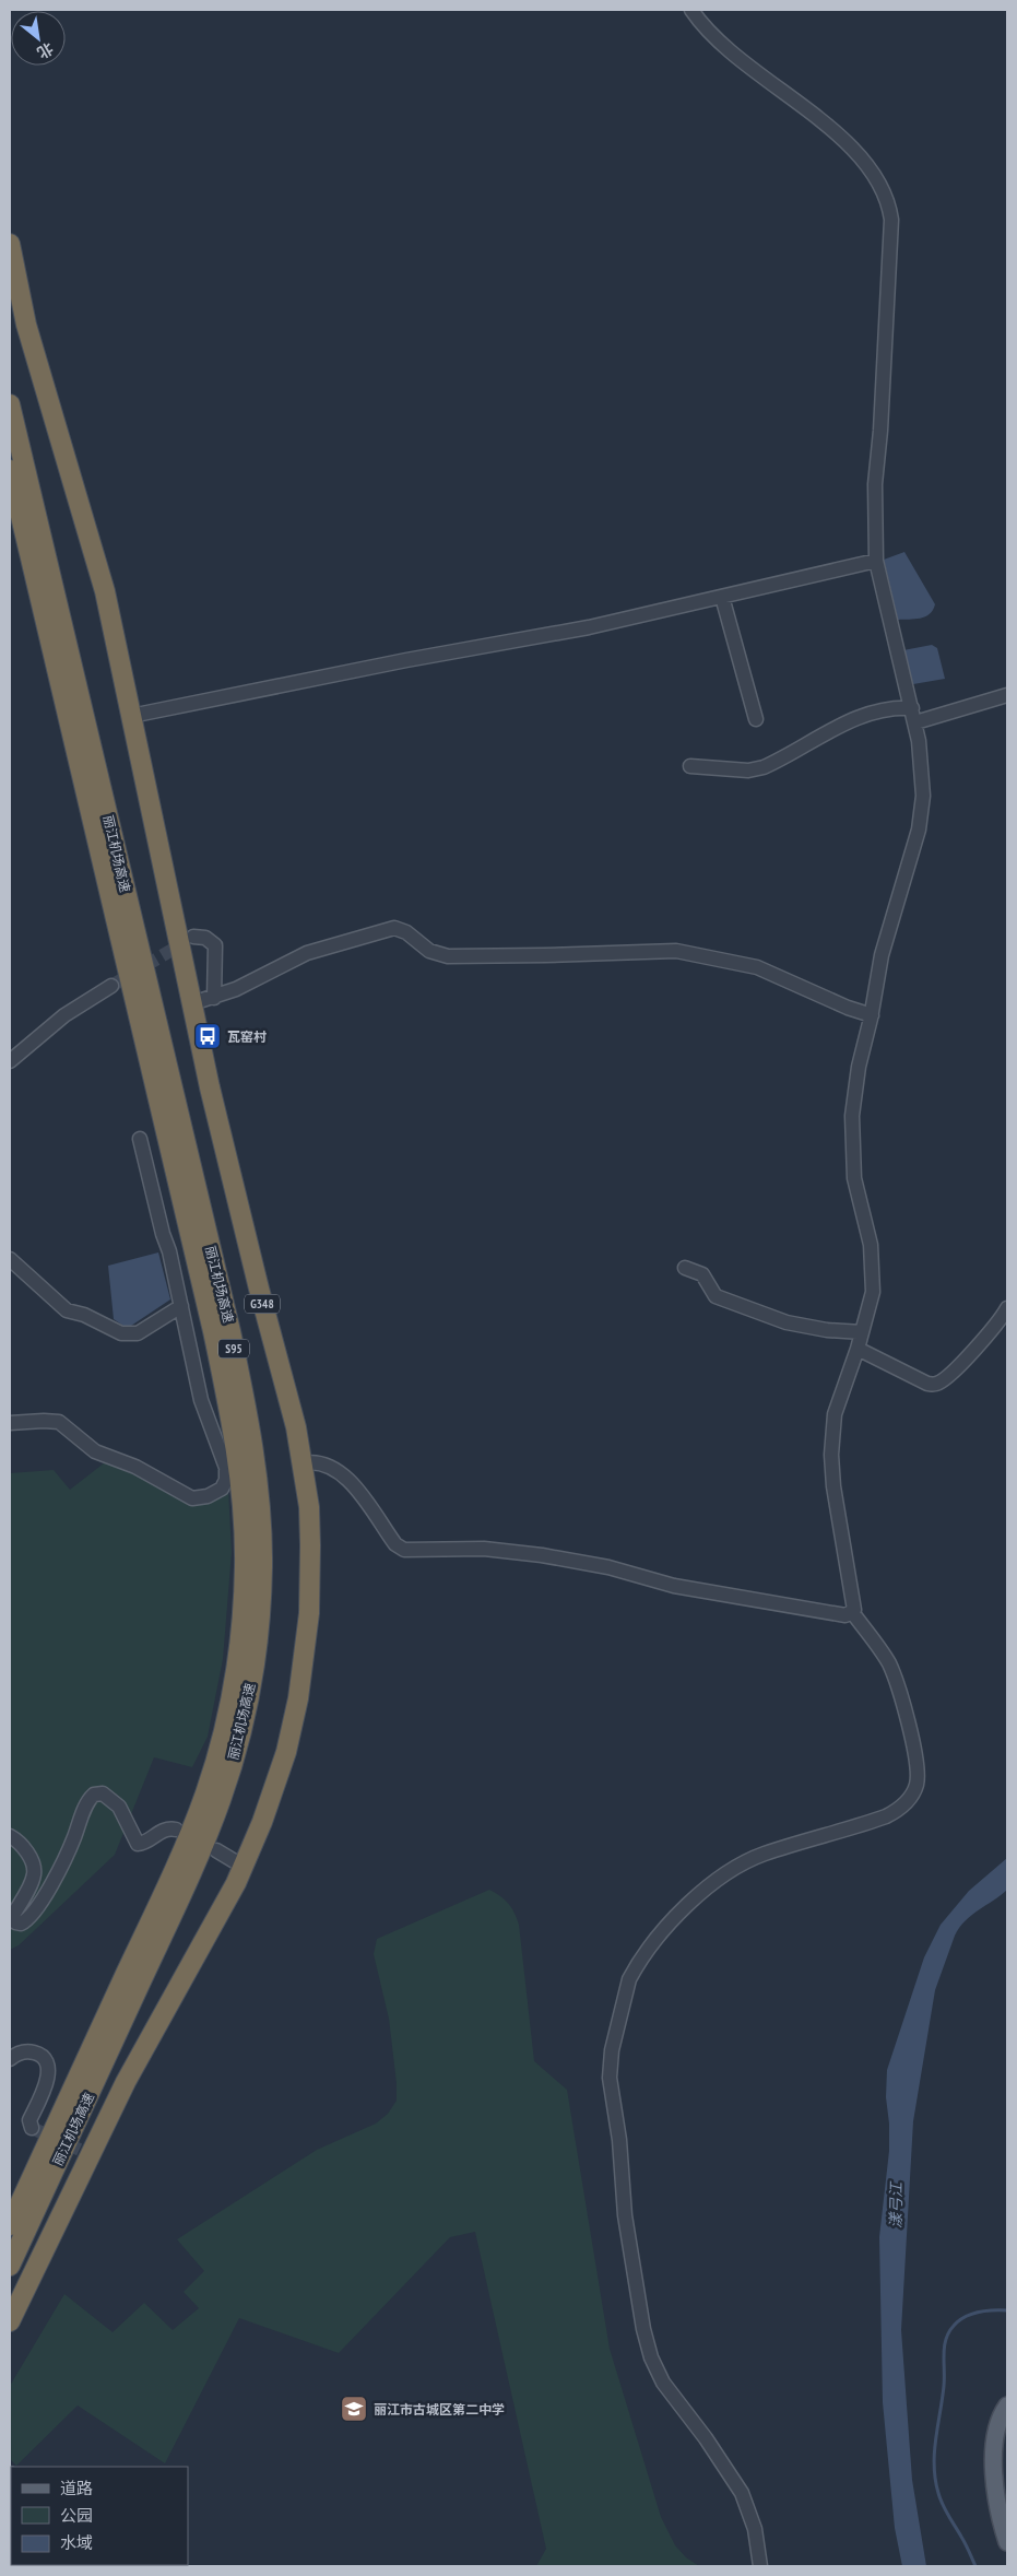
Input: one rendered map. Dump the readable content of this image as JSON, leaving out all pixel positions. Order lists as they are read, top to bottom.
{
  "streets": {
    "highway": ["丽江机场高速", "G348", "S95"]
  },
  "water": ["漾弓江"],
  "places": {
    "bus stop": ["瓦窑村"],
    "school or university": ["丽江市古城区第二中学"]
  },
  "legend": ["道路", "公园", "水域"],
  "north": "bottom right"
}
